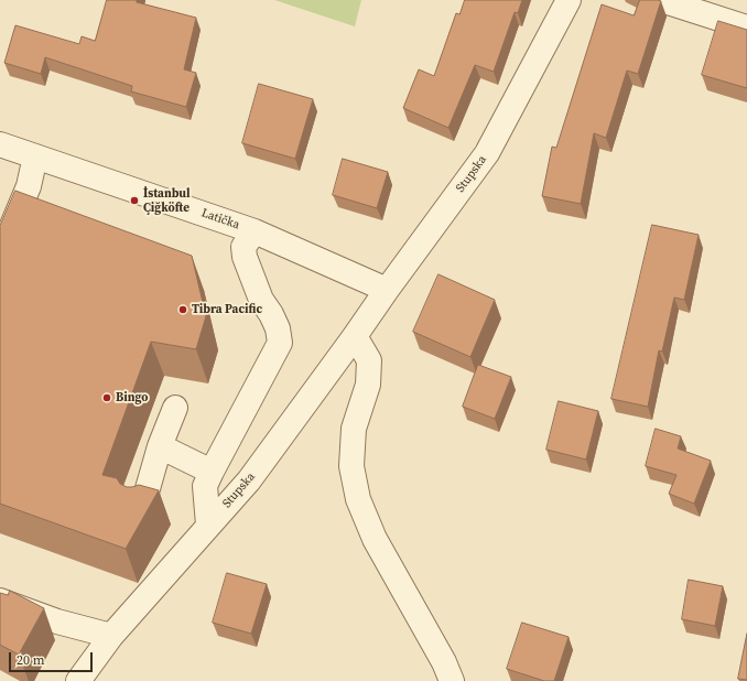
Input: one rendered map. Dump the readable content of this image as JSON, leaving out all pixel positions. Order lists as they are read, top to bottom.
{
  "streets": {
    "street": ["Stupska", "Latička"]
  },
  "crossings": [
    ["Stupska", "Latička"]
  ],
  "places": ["İstanbul Çiğköfte", "Tibra Pacific", "Bingo"],
  "scale_bar": "20 m"
}
